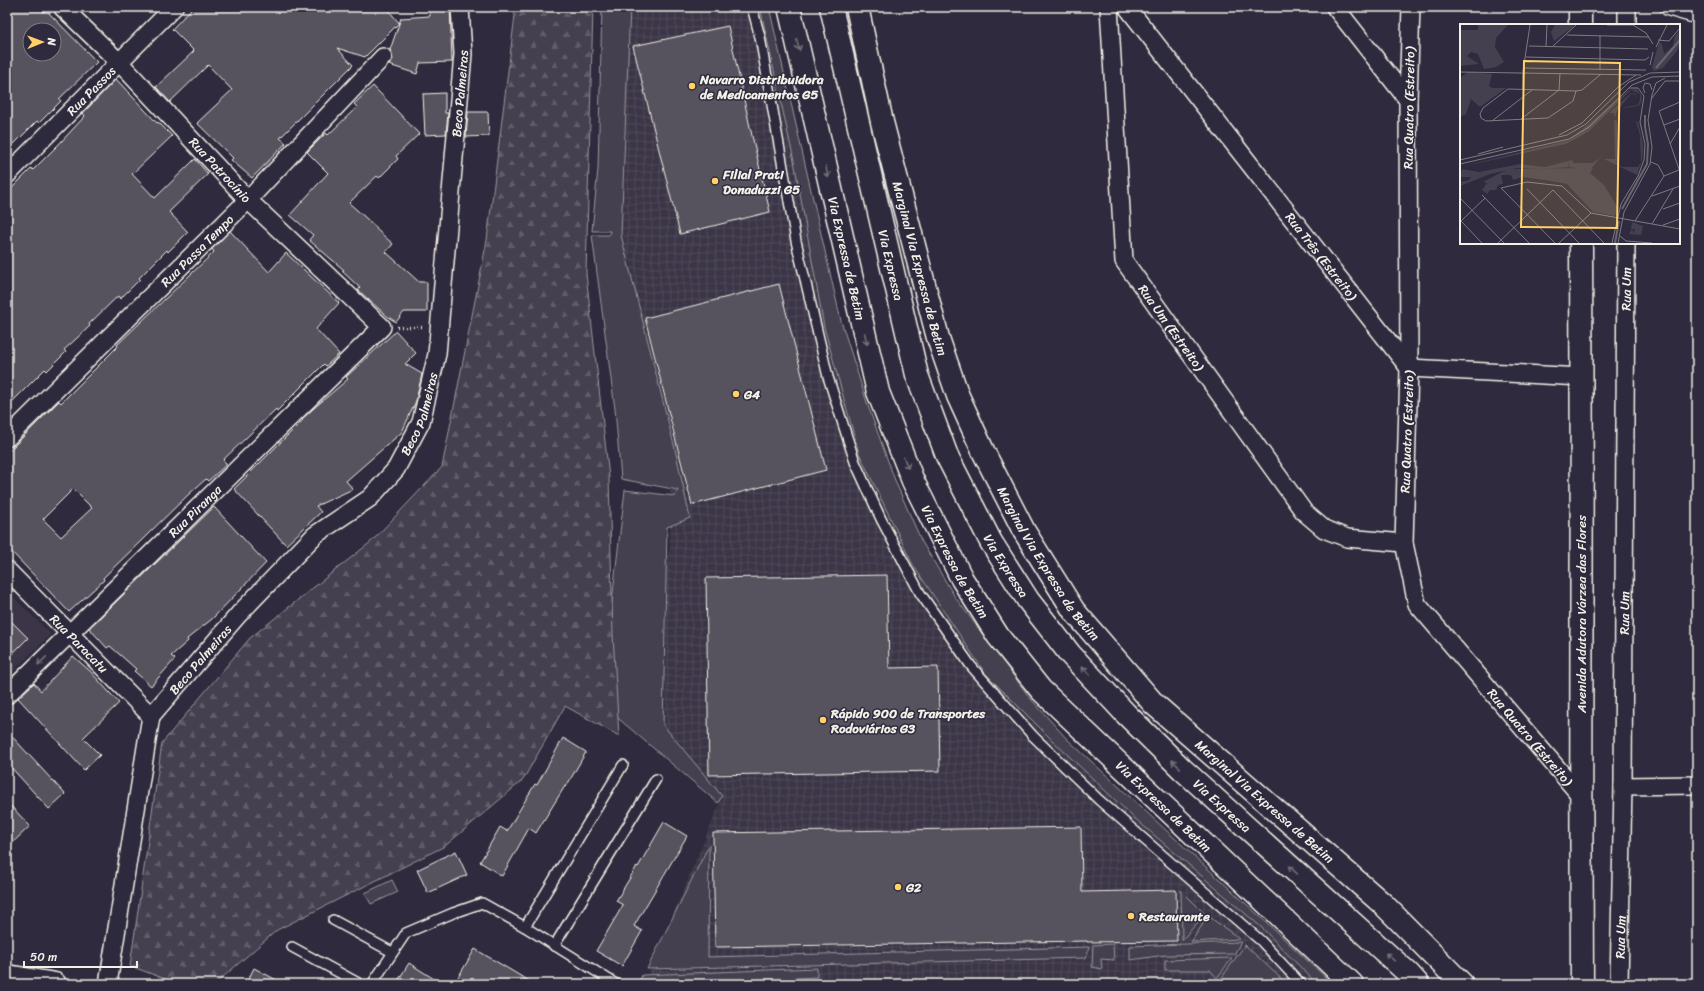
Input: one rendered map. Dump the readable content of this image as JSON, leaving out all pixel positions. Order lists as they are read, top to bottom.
{
  "streets": {
    "main road": [
      "Via Expressa de Betim",
      "Via Expressa",
      "Marginal Via Expressa de Betim",
      "Avenida Adutora Várzea das Flores"
    ],
    "street": [
      "Rua Passos",
      "Beco Palmeiras",
      "Rua Quatro (Estreito)",
      "Rua Patrocínio",
      "Rua Passa Tempo",
      "Rua Três (Estreito)",
      "Rua Um",
      "Rua Um (Estreito)",
      "Rua Piranga",
      "Rua Paracatu"
    ]
  },
  "crossings": [
    ["Rua Passos", "Rua Patrocínio"],
    ["Beco Palmeiras", "Rua Paracatu"],
    ["Rua Quatro (Estreito)", "Rua Três (Estreito)"],
    ["Rua Quatro (Estreito)", "Rua Um (Estreito)"],
    ["Rua Quatro (Estreito)", "Avenida Adutora Várzea das Flores"],
    ["Rua Patrocínio", "Rua Passa Tempo"],
    ["Rua Patrocínio", "Rua Piranga"],
    ["Rua Piranga", "Rua Paracatu"]
  ],
  "one_way": ["Via Expressa de Betim", "Via Expressa"],
  "places": [
    "Navarro Distribuidora de Medicamentos G5",
    "Filial Prati Donaduzzi G5",
    "G4",
    "Rápido 900 de Transportes Rodoviários G3",
    "G2",
    "Restaurante"
  ],
  "scale_bar": "50 m",
  "north": "right"
}
